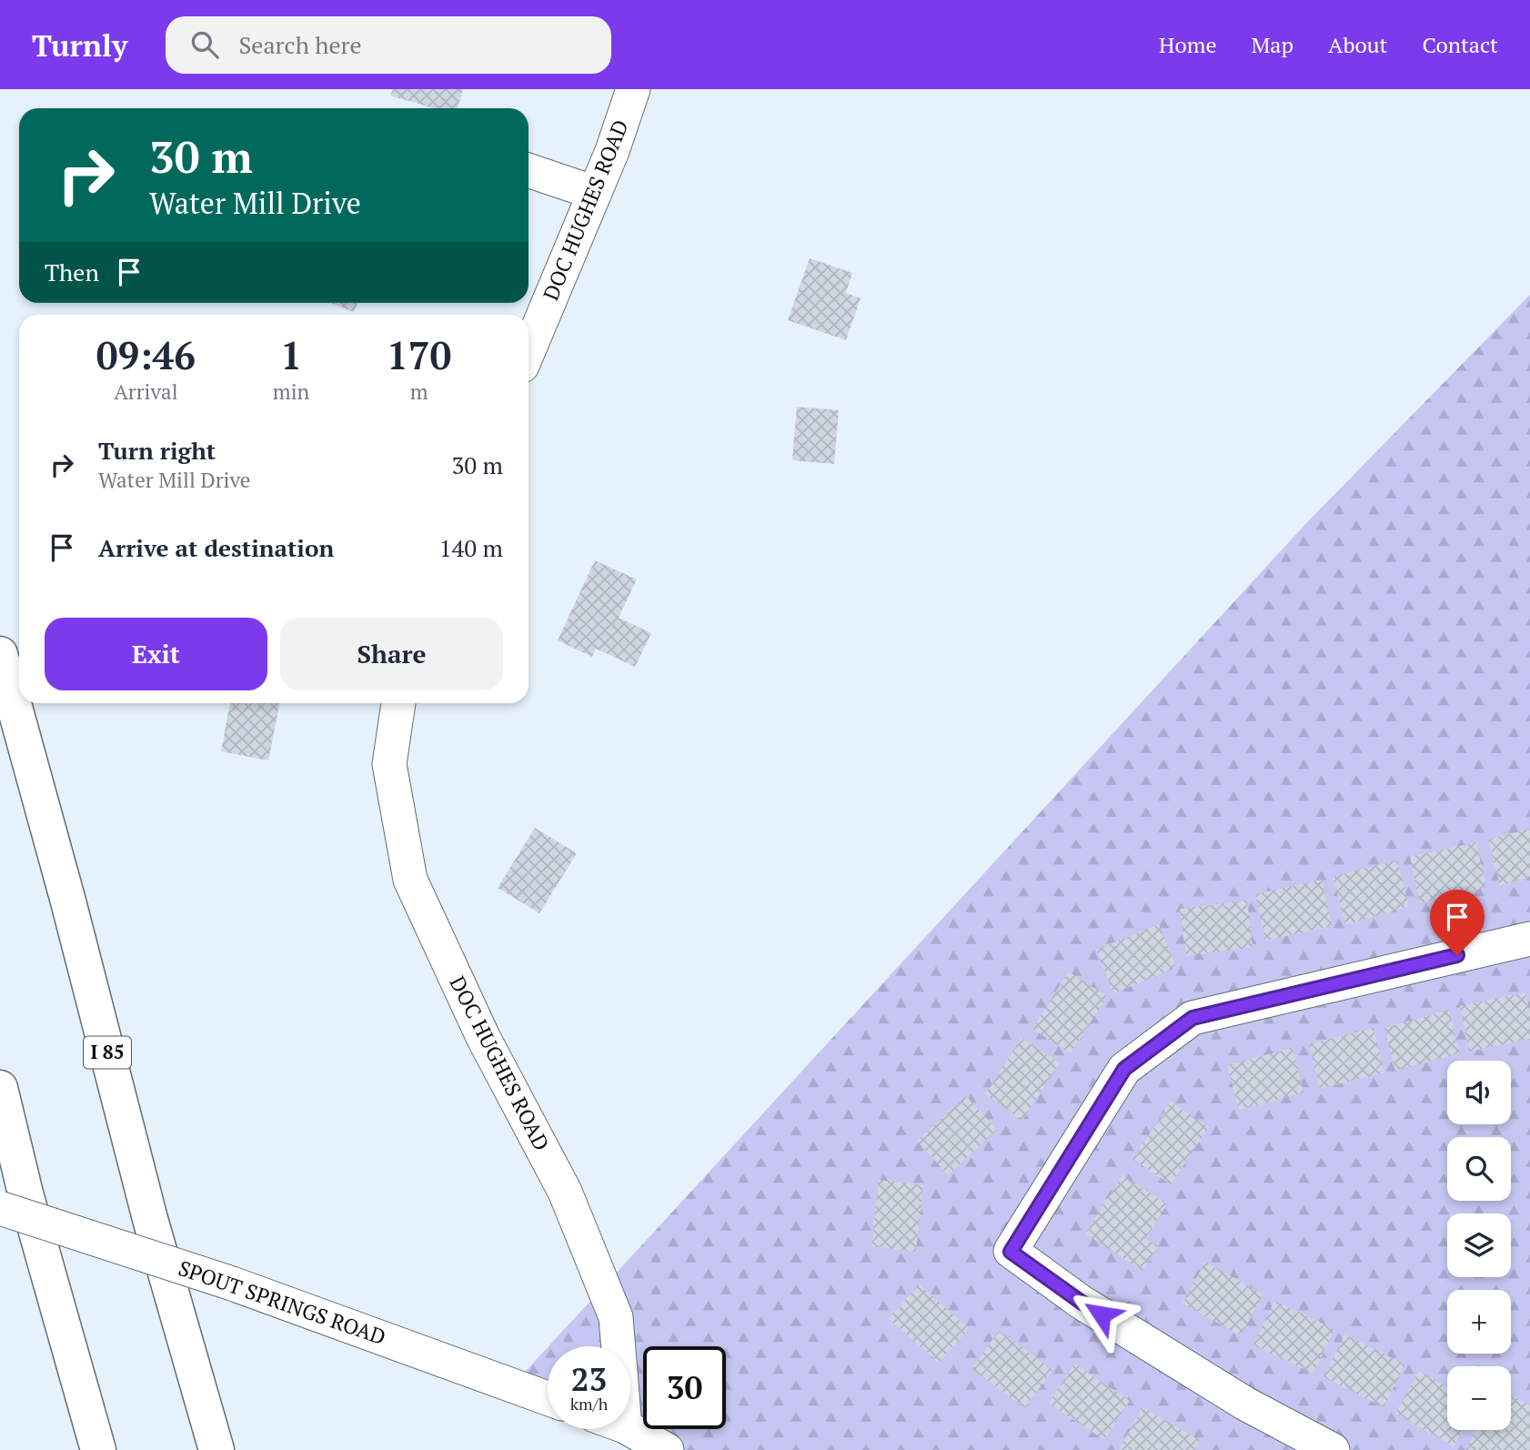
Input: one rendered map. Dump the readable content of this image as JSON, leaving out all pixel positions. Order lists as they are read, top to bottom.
{
  "streets": {
    "highway": ["I 85"],
    "street": ["DOC HUGHES ROAD", "SPOUT SPRINGS ROAD"]
  },
  "page": {
    "header": "Turnly",
    "search": "Search here",
    "nav": [
      "Home",
      "Map",
      "About",
      "Contact"
    ],
    "turn": ["30 m", "Water Mill Drive"],
    "then": "Then",
    "eta": [
      "09:46",
      "Arrival",
      "1",
      "min",
      "170",
      "m"
    ],
    "list": [
      {
        "name": "Turn right",
        "note": "Water Mill Drive",
        "value": "30 m"
      },
      {
        "name": "Arrive at destination",
        "value": "140 m"
      }
    ],
    "buttons": ["Exit", "Share"],
    "map_buttons": ["+", "−"],
    "speed": "23 km/h",
    "limit": "30"
  }
}
